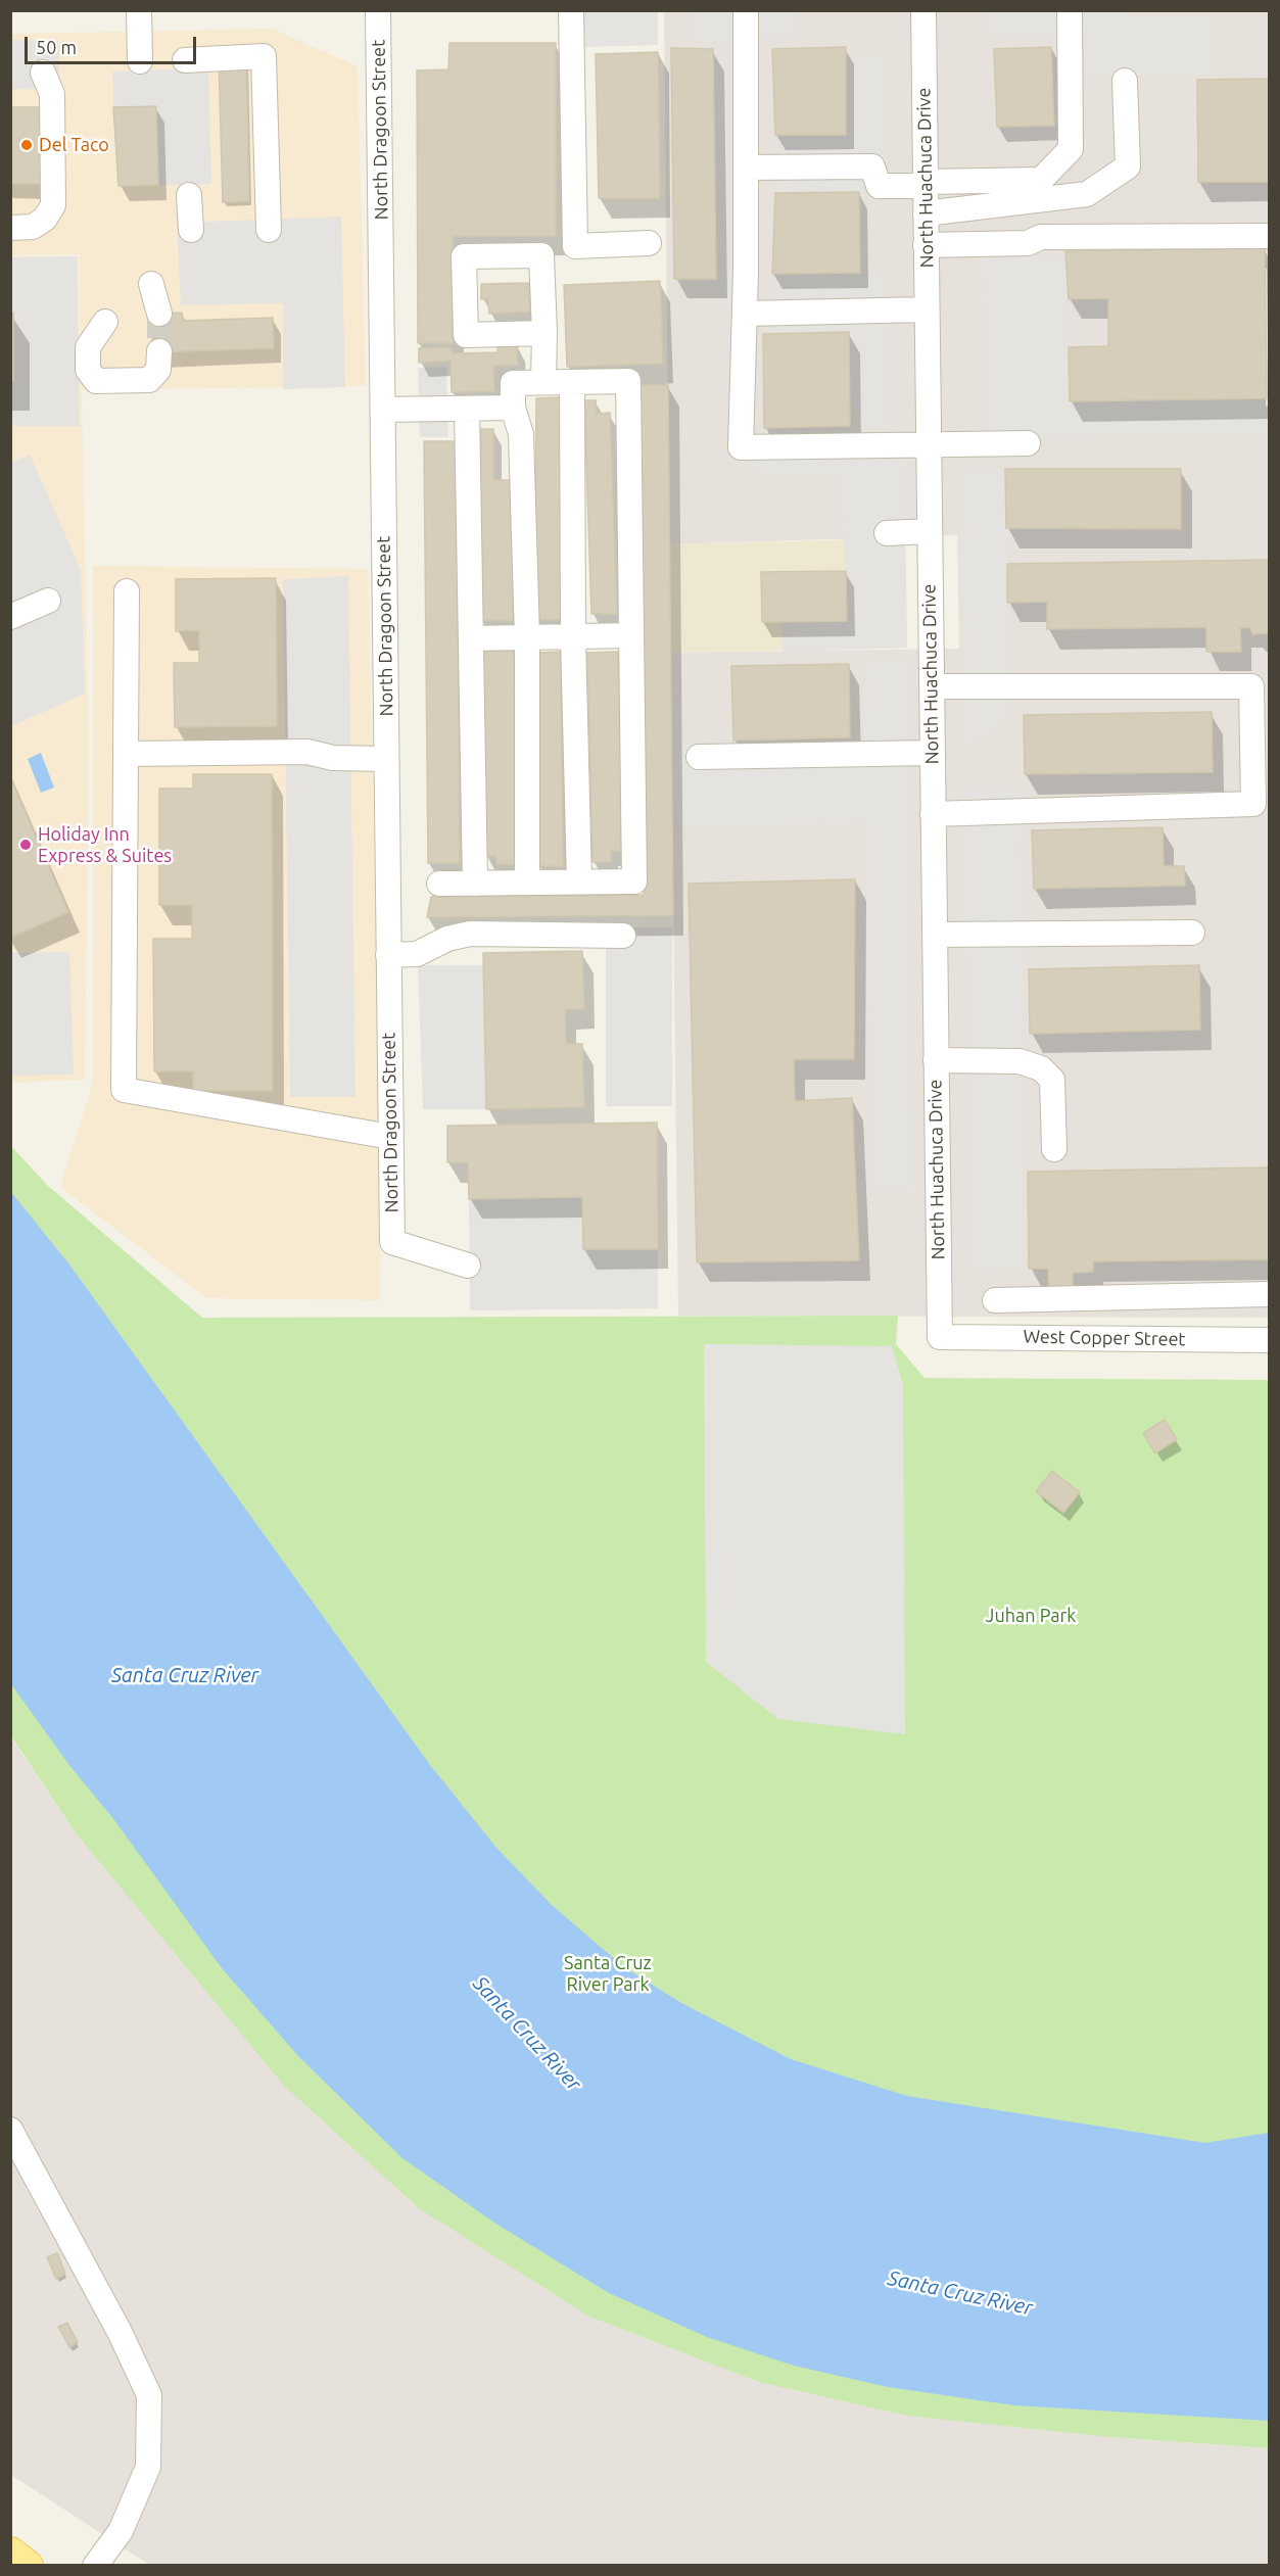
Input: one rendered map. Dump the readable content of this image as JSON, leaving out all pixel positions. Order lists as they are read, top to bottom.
{
  "streets": {
    "street": ["North Dragoon Street", "North Huachuca Drive", "West Copper Street"]
  },
  "crossings": [
    ["North Huachuca Drive", "West Copper Street"]
  ],
  "water": ["Santa Cruz River"],
  "parks": ["Juhan Park", "Santa Cruz River Park"],
  "places": ["Del Taco", "Holiday Inn Express & Suites"],
  "scale_bar": "50 m"
}
